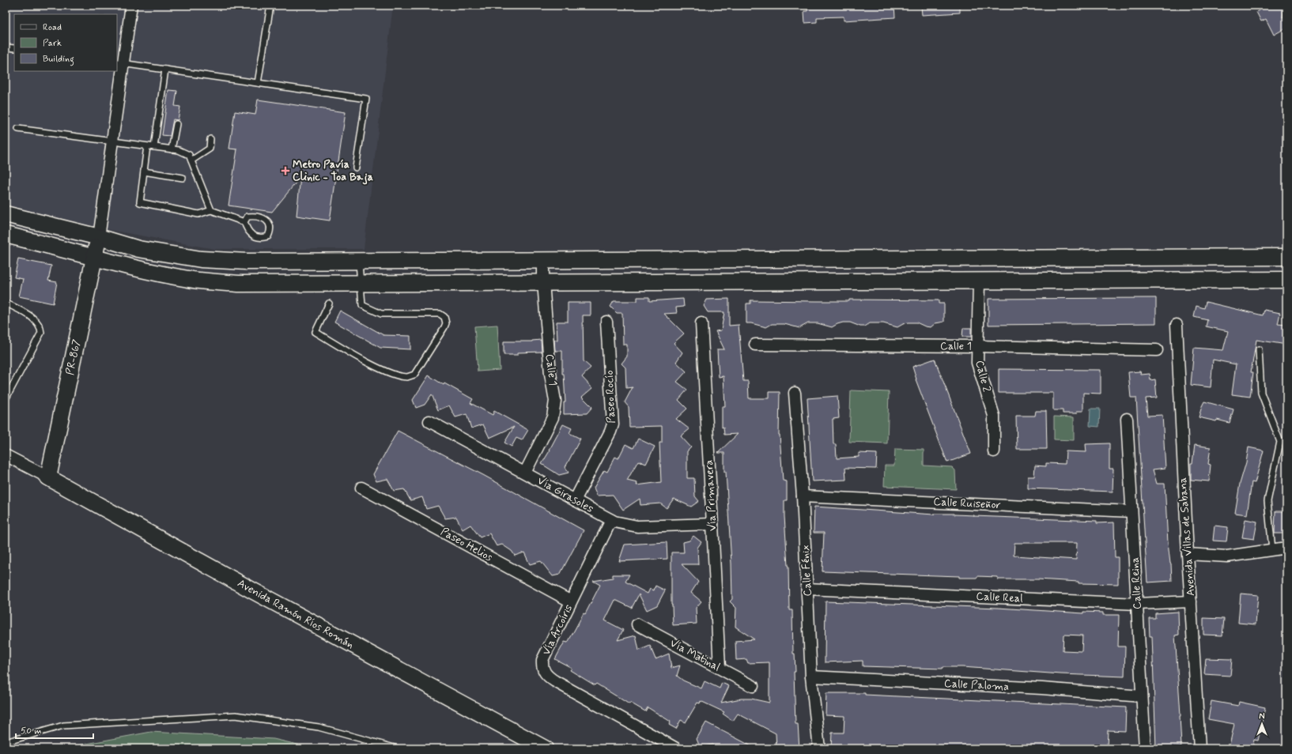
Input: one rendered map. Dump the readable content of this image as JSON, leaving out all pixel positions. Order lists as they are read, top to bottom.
{
  "streets": {
    "street": [
      "Calle 1",
      "PR-867",
      "Calle 2",
      "Paseo Rocío",
      "Vía Girasoles",
      "Vía Primavera",
      "Calle Ruiseñor",
      "Avenida Villas de Sabana",
      "Paseo Helios",
      "Calle Fénix",
      "Calle Reina",
      "Calle Real",
      "Avenida Ramón Ríos Román",
      "Vía Arcoíris",
      "Vía Matinal",
      "Calle Paloma"
    ]
  },
  "crossings": [
    ["Calle 1", "Calle 2"],
    ["Calle 1", "Vía Girasoles"],
    ["PR-867", "Avenida Ramón Ríos Román"],
    ["Paseo Rocío", "Vía Girasoles"],
    ["Vía Girasoles", "Vía Primavera"],
    ["Vía Girasoles", "Vía Arcoíris"],
    ["Vía Primavera", "Vía Matinal"],
    ["Calle Ruiseñor", "Calle Fénix"],
    ["Calle Ruiseñor", "Calle Reina"],
    ["Avenida Villas de Sabana", "Calle Real"],
    ["Paseo Helios", "Vía Arcoíris"],
    ["Calle Fénix", "Calle Real"],
    ["Calle Fénix", "Calle Paloma"],
    ["Calle Reina", "Calle Real"],
    ["Calle Reina", "Calle Paloma"]
  ],
  "places": {
    "health": ["Metro Pavía Clinic - Toa Baja"]
  },
  "legend": ["Road", "Park", "Building"],
  "scale_bar": "50 m",
  "north": "top"
}
